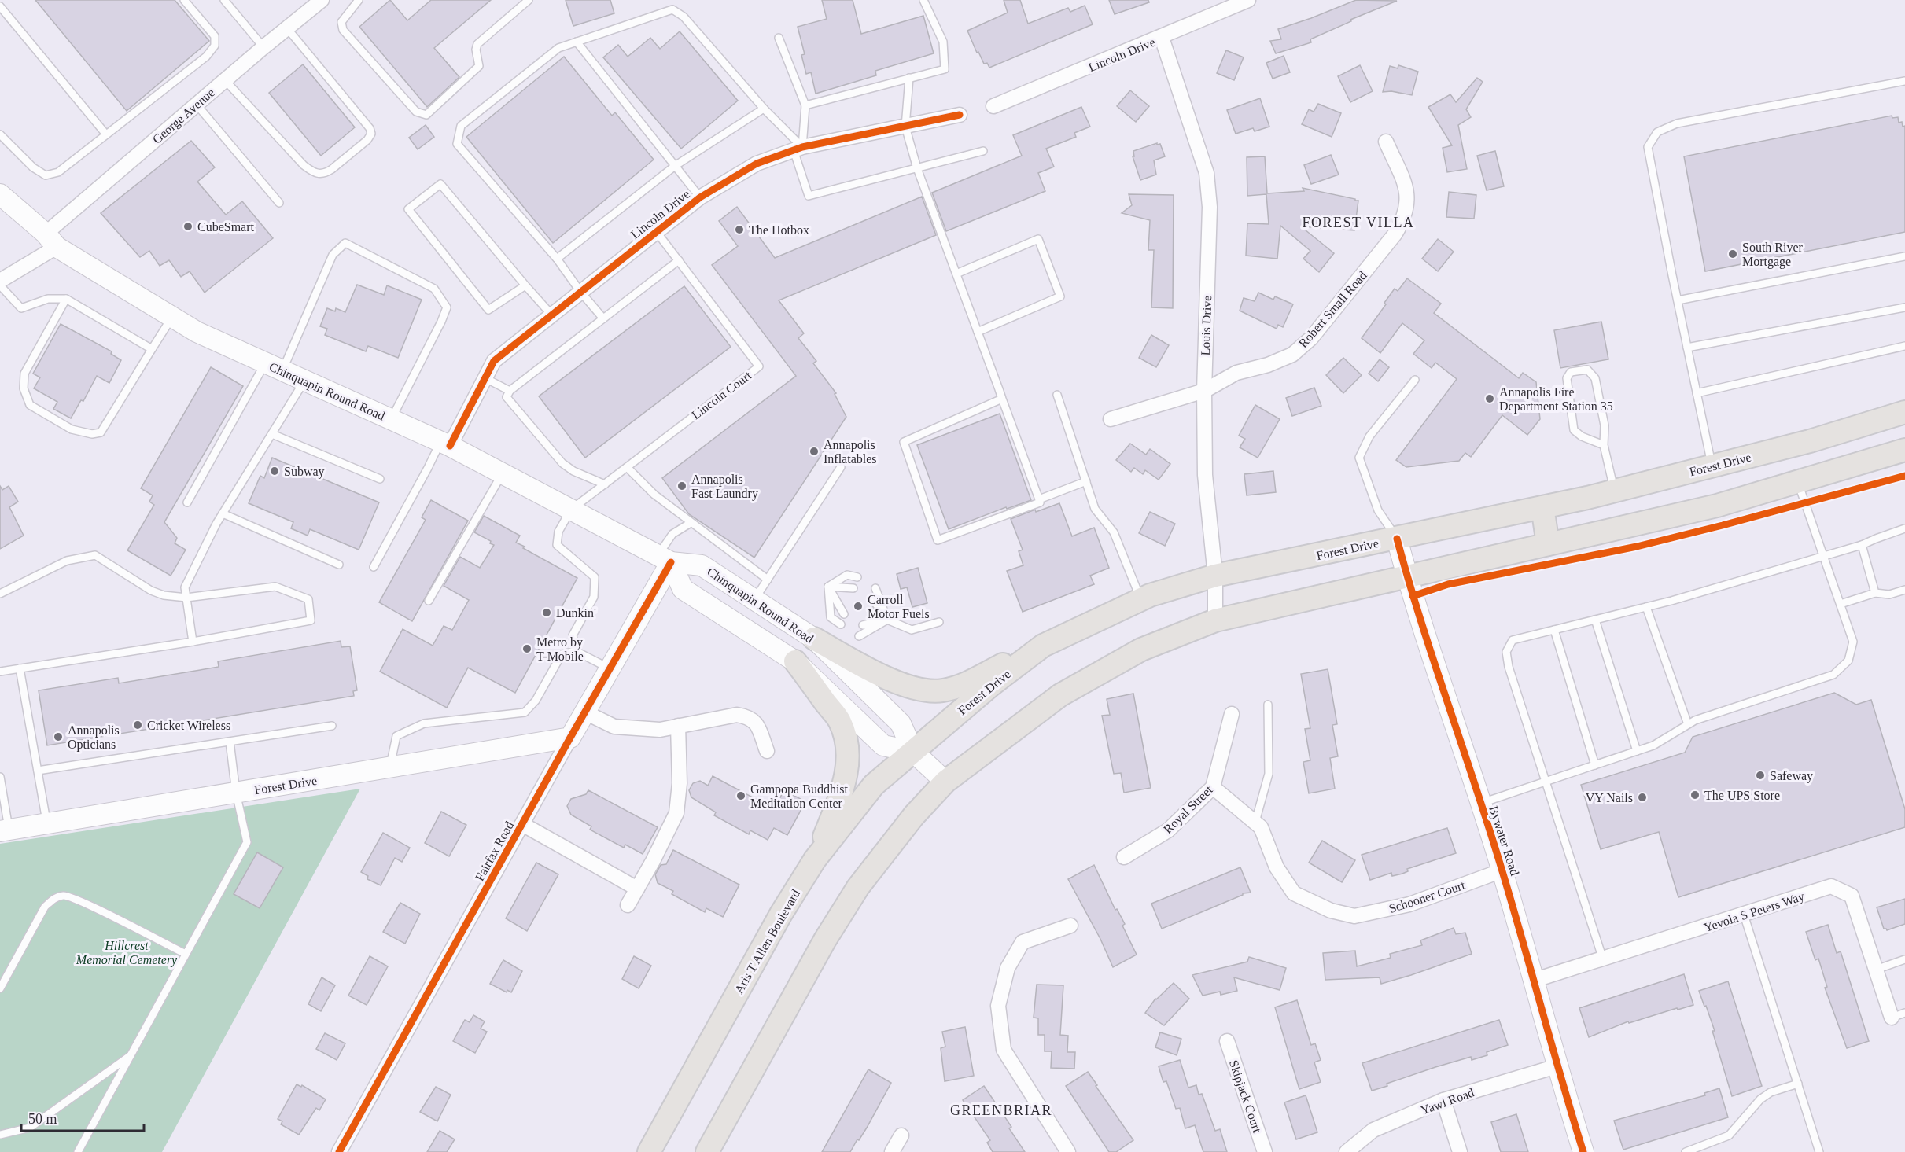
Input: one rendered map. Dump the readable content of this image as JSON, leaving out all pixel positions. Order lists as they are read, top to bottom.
{
  "streets": {
    "main road": ["Forest Drive", "Aris T Allen Boulevard"],
    "street": [
      "Lincoln Drive",
      "George Avenue",
      "Robert Small Road",
      "Louis Drive",
      "Chinquapin Round Road",
      "Royal Street",
      "Bywater Road",
      "Fairfax Road",
      "Schooner Court",
      "Yevola S Peters Way",
      "Skipjack Court",
      "Yawl Road"
    ],
    "lane": ["Lincoln Court"]
  },
  "crossings": [
    ["Lincoln Drive", "Louis Drive"],
    ["Lincoln Drive", "Chinquapin Round Road"],
    ["Lincoln Drive", "Lincoln Court"],
    ["George Avenue", "Chinquapin Round Road"],
    ["Robert Small Road", "Louis Drive"],
    ["Louis Drive", "Forest Drive"],
    ["Chinquapin Round Road", "Lincoln Court"],
    ["Chinquapin Round Road", "Forest Drive"],
    ["Chinquapin Round Road", "Fairfax Road"],
    ["Chinquapin Round Road", "Aris T Allen Boulevard"],
    ["Forest Drive", "Bywater Road"],
    ["Forest Drive", "Fairfax Road"],
    ["Forest Drive", "Aris T Allen Boulevard"],
    ["Royal Street", "Schooner Court"],
    ["Bywater Road", "Schooner Court"],
    ["Bywater Road", "Yevola S Peters Way"],
    ["Bywater Road", "Yawl Road"]
  ],
  "districts": ["FOREST VILLA", "GREENBRIAR"],
  "parks": ["Hillcrest Memorial Cemetery"],
  "places": [
    "CubeSmart",
    "The Hotbox",
    "South River Mortgage",
    "Annapolis Fire Department Station 35",
    "Annapolis Inflatables",
    "Subway",
    "Annapolis Fast Laundry",
    "Carroll Motor Fuels",
    "Dunkin'",
    "Metro by T-Mobile",
    "Cricket Wireless",
    "Annapolis Opticians",
    "Safeway",
    "The UPS Store",
    "Gampopa Buddhist Meditation Center",
    "VY Nails"
  ],
  "scale_bar": "50 m"
}
